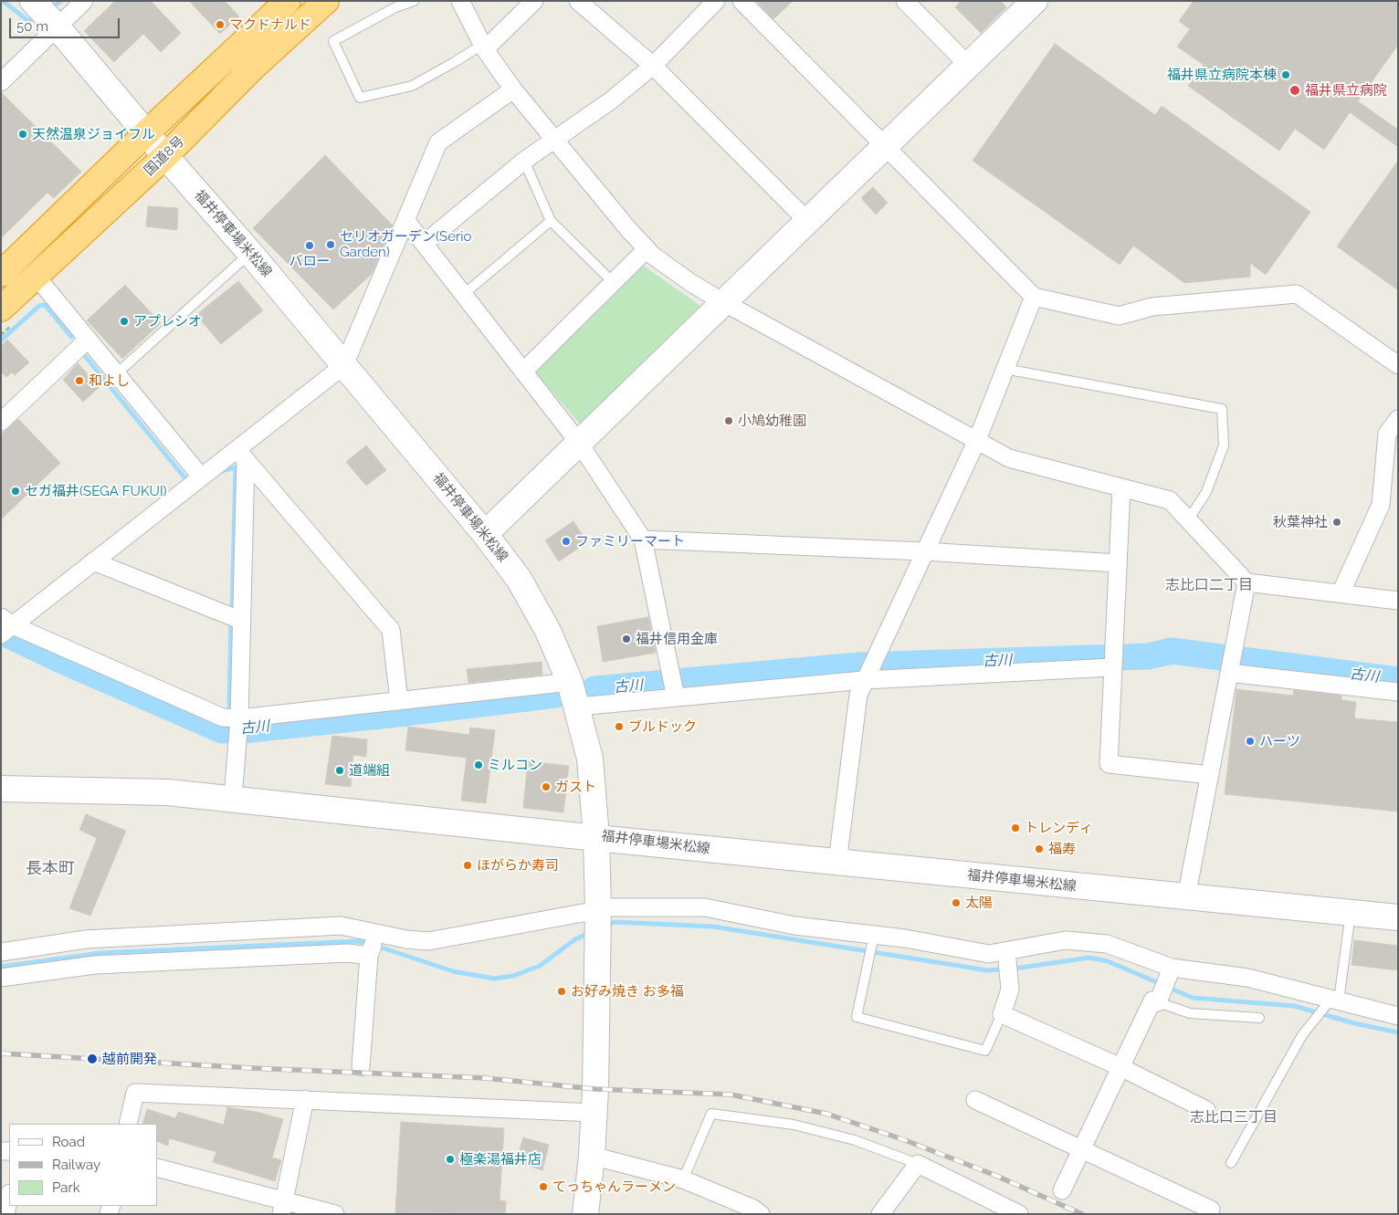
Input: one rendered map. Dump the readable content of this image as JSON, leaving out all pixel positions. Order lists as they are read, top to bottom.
{
  "streets": {
    "highway": ["国道8号"],
    "street": ["福井停車場米松線"]
  },
  "crossings": [
    ["国道8号", "福井停車場米松線"]
  ],
  "districts": ["志比口二丁目", "長本町", "志比口三丁目"],
  "water": ["古川"],
  "places": [
    "マクドナルド",
    "福井県立病院本棟",
    "福井県立病院",
    "天然温泉ジョイフル",
    "セリオガーデン(Serio Garden)",
    "バロー",
    "アプレシオ",
    "和よし",
    "小鳩幼稚園",
    "セガ福井(SEGA FUKUI)",
    "秋葉神社",
    "ファミリーマート",
    "福井信用金庫",
    "ブルドック",
    "ハーツ",
    "ミルコン",
    "道端組",
    "ガスト",
    "トレンディ",
    "福寿",
    "ほがらか寿司",
    "太陽",
    "お好み焼き お多福",
    "越前開発",
    "極楽湯福井店",
    "てっちゃんラーメン"
  ],
  "legend": ["Road", "Railway", "Park"],
  "scale_bar": "50 m"
}
